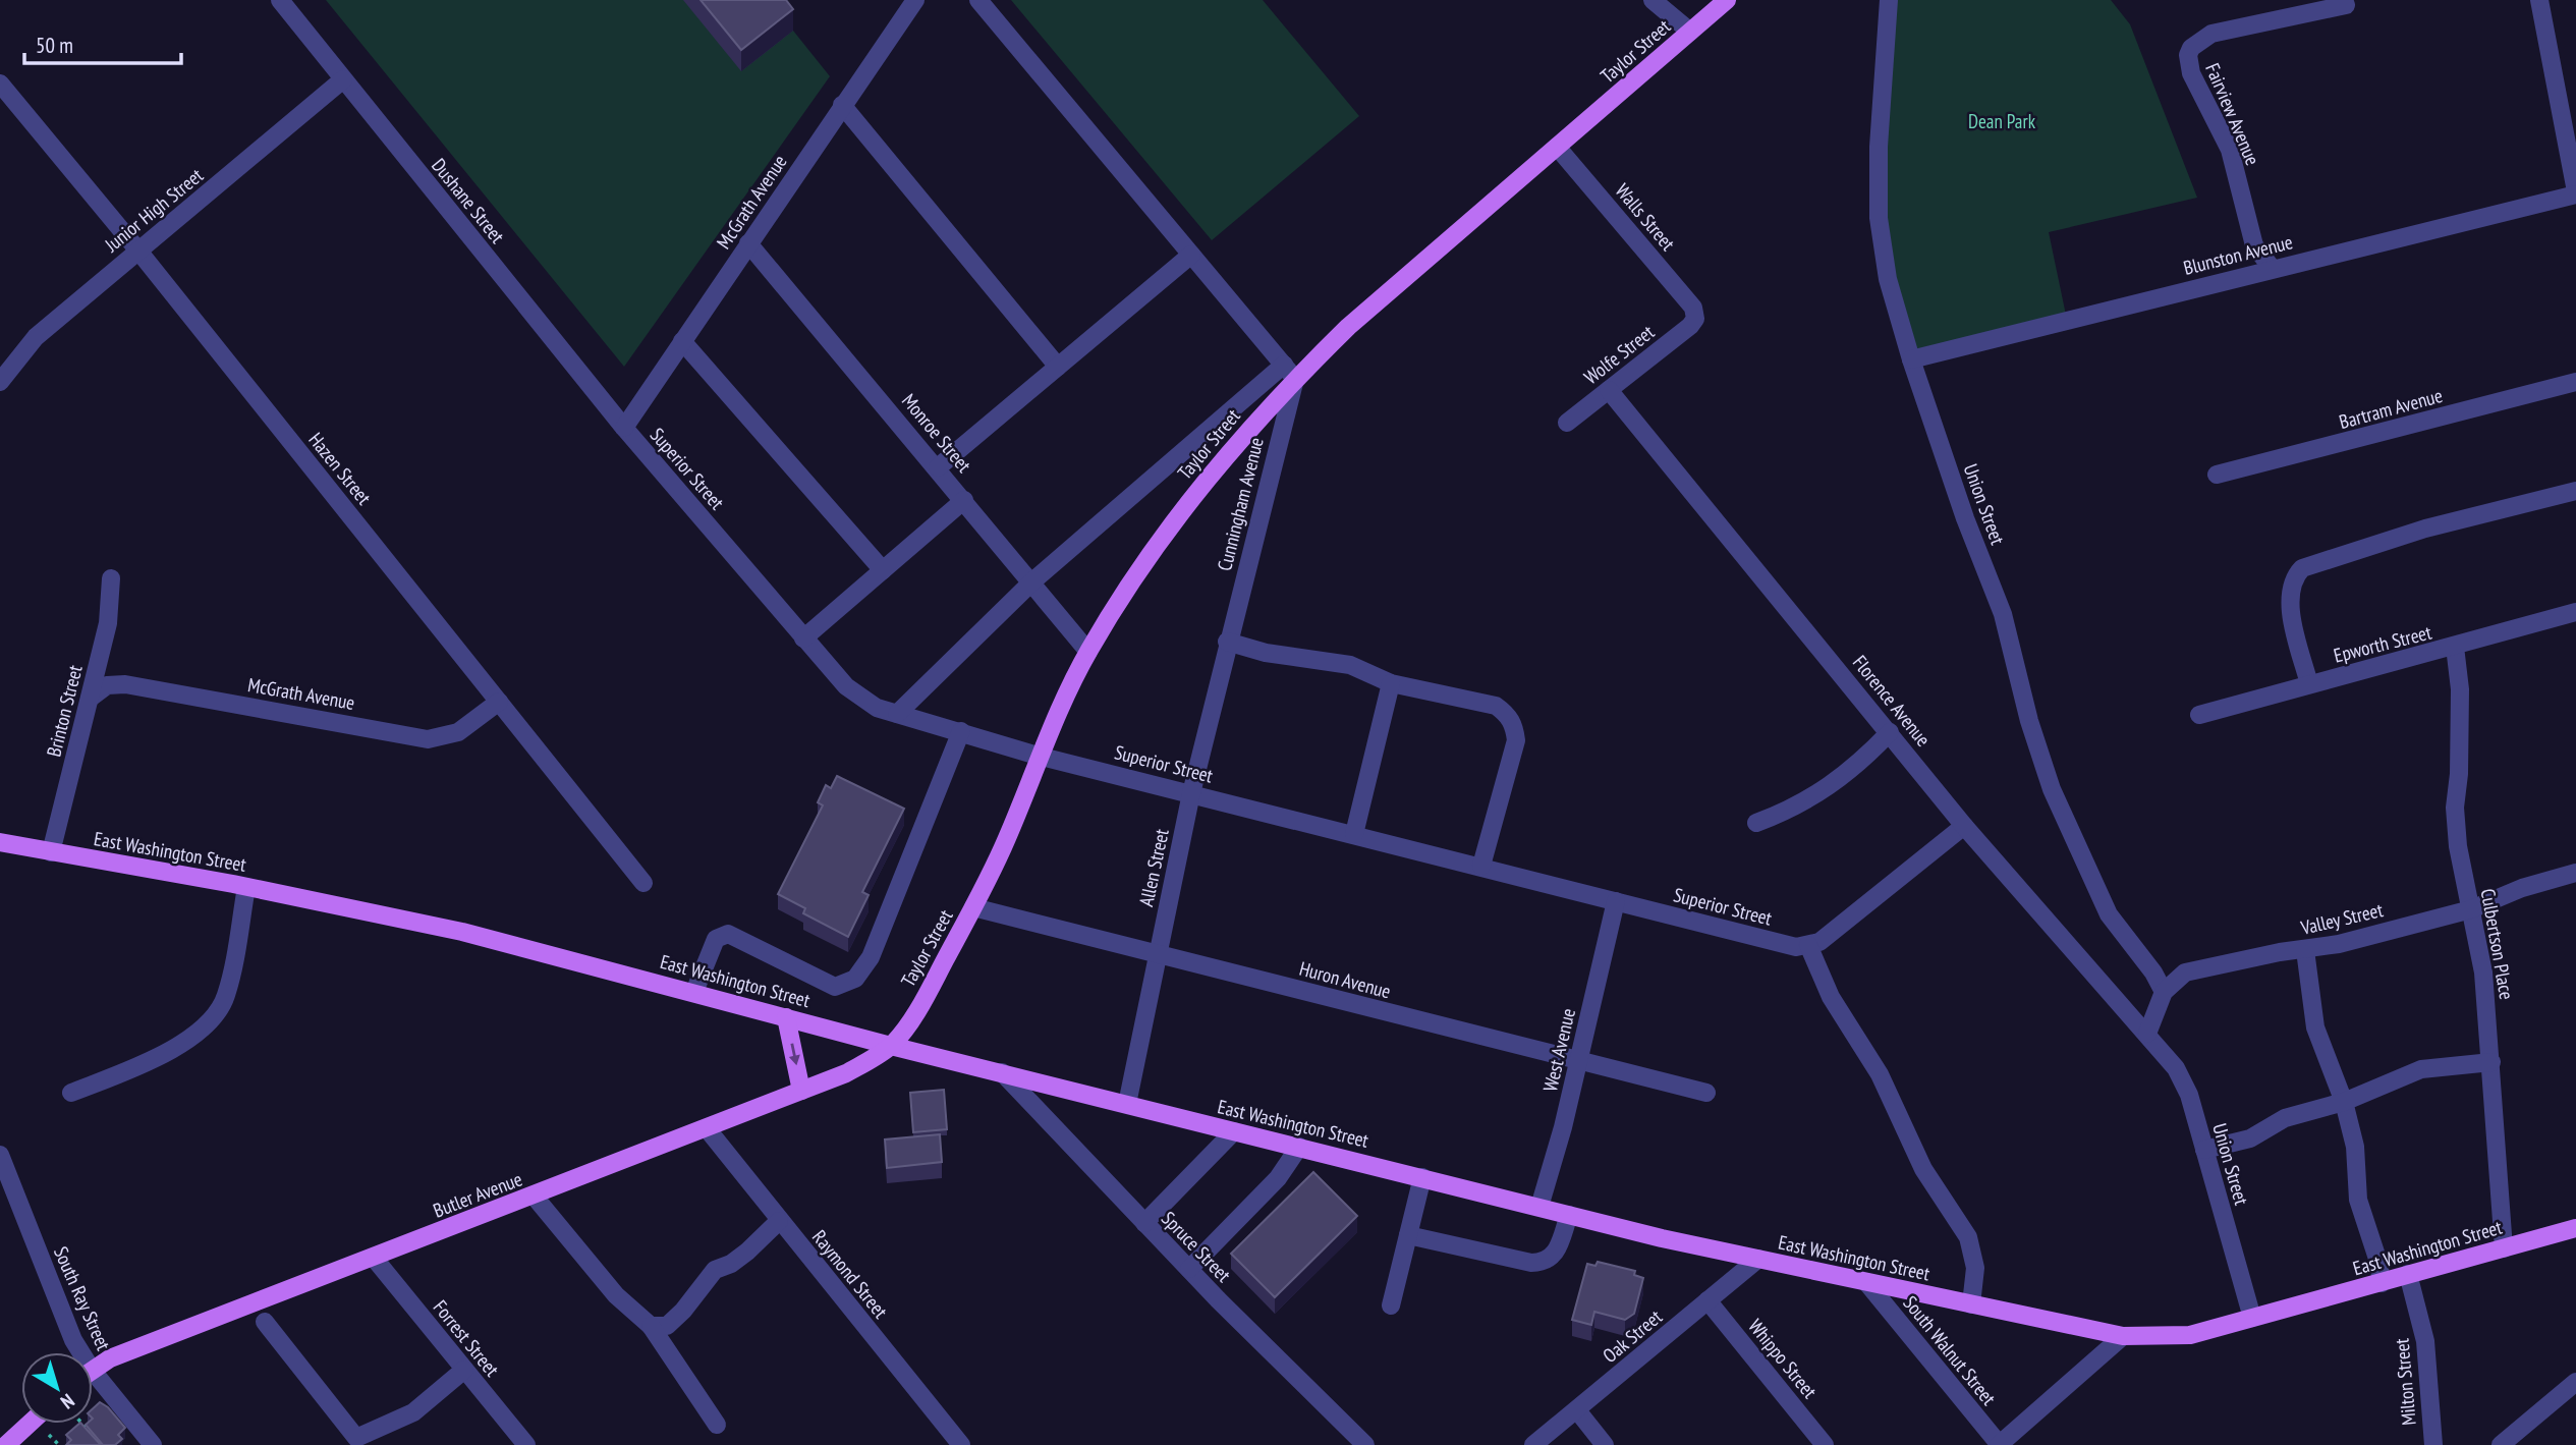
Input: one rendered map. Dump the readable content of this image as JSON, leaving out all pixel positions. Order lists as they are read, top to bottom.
{
  "streets": {
    "main road": ["Taylor Street", "East Washington Street", "Butler Avenue"],
    "street": [
      "Fairview Avenue",
      "Dushane Street",
      "McGrath Avenue",
      "Junior High Street",
      "Walls Street",
      "Blunston Avenue",
      "Wolfe Street",
      "Bartram Avenue",
      "Monroe Street",
      "Hazen Street",
      "Superior Street",
      "Cunningham Avenue",
      "Union Street",
      "Epworth Street",
      "Florence Avenue",
      "Brinton Street",
      "Allen Street",
      "Valley Street",
      "Culbertson Place",
      "Huron Avenue",
      "West Avenue",
      "Spruce Street",
      "Raymond Street",
      "South Ray Street",
      "Oak Street",
      "Forrest Street",
      "South Walnut Street",
      "Whippo Street",
      "Milton Street"
    ]
  },
  "crossings": [
    ["Taylor Street", "Walls Street"],
    ["Taylor Street", "Monroe Street"],
    ["Taylor Street", "Superior Street"],
    ["Taylor Street", "Cunningham Avenue"],
    ["Taylor Street", "East Washington Street"],
    ["Taylor Street", "Huron Avenue"],
    ["Taylor Street", "Butler Avenue"],
    ["Fairview Avenue", "Blunston Avenue"],
    ["Dushane Street", "McGrath Avenue"],
    ["Dushane Street", "Junior High Street"],
    ["Dushane Street", "Superior Street"],
    ["McGrath Avenue", "Monroe Street"],
    ["McGrath Avenue", "Hazen Street"],
    ["McGrath Avenue", "Superior Street"],
    ["McGrath Avenue", "Brinton Street"],
    ["Junior High Street", "Hazen Street"],
    ["Walls Street", "Wolfe Street"],
    ["Blunston Avenue", "Union Street"],
    ["Wolfe Street", "Florence Avenue"],
    ["Superior Street", "Allen Street"],
    ["Superior Street", "West Avenue"],
    ["Cunningham Avenue", "Allen Street"],
    ["Union Street", "Florence Avenue"],
    ["Union Street", "East Washington Street"],
    ["Union Street", "Valley Street"],
    ["Epworth Street", "Culbertson Place"],
    ["Brinton Street", "East Washington Street"],
    ["East Washington Street", "Allen Street"],
    ["East Washington Street", "Culbertson Place"],
    ["East Washington Street", "West Avenue"],
    ["East Washington Street", "Butler Avenue"],
    ["East Washington Street", "Spruce Street"],
    ["East Washington Street", "Oak Street"],
    ["East Washington Street", "South Walnut Street"],
    ["East Washington Street", "Milton Street"],
    ["Allen Street", "Huron Avenue"],
    ["Valley Street", "Culbertson Place"],
    ["Huron Avenue", "West Avenue"],
    ["Butler Avenue", "Raymond Street"],
    ["Butler Avenue", "Forrest Street"],
    ["Oak Street", "Whippo Street"]
  ],
  "parks": ["Dean Park"],
  "scale_bar": "50 m",
  "north": "bottom right"
}
